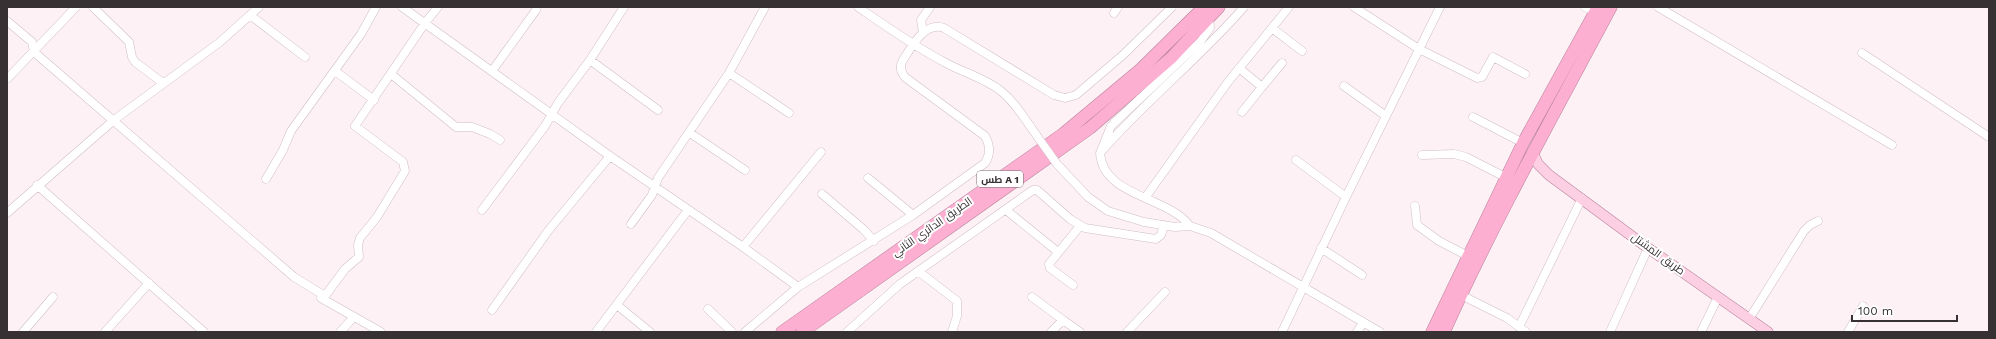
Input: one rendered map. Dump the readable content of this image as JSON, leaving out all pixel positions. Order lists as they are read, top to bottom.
{
  "streets": {
    "highway": ["طس A 1", "الطريق الدائري الثاني"],
    "main road": ["طريق المشتل"]
  },
  "scale_bar": "100 m"
}
